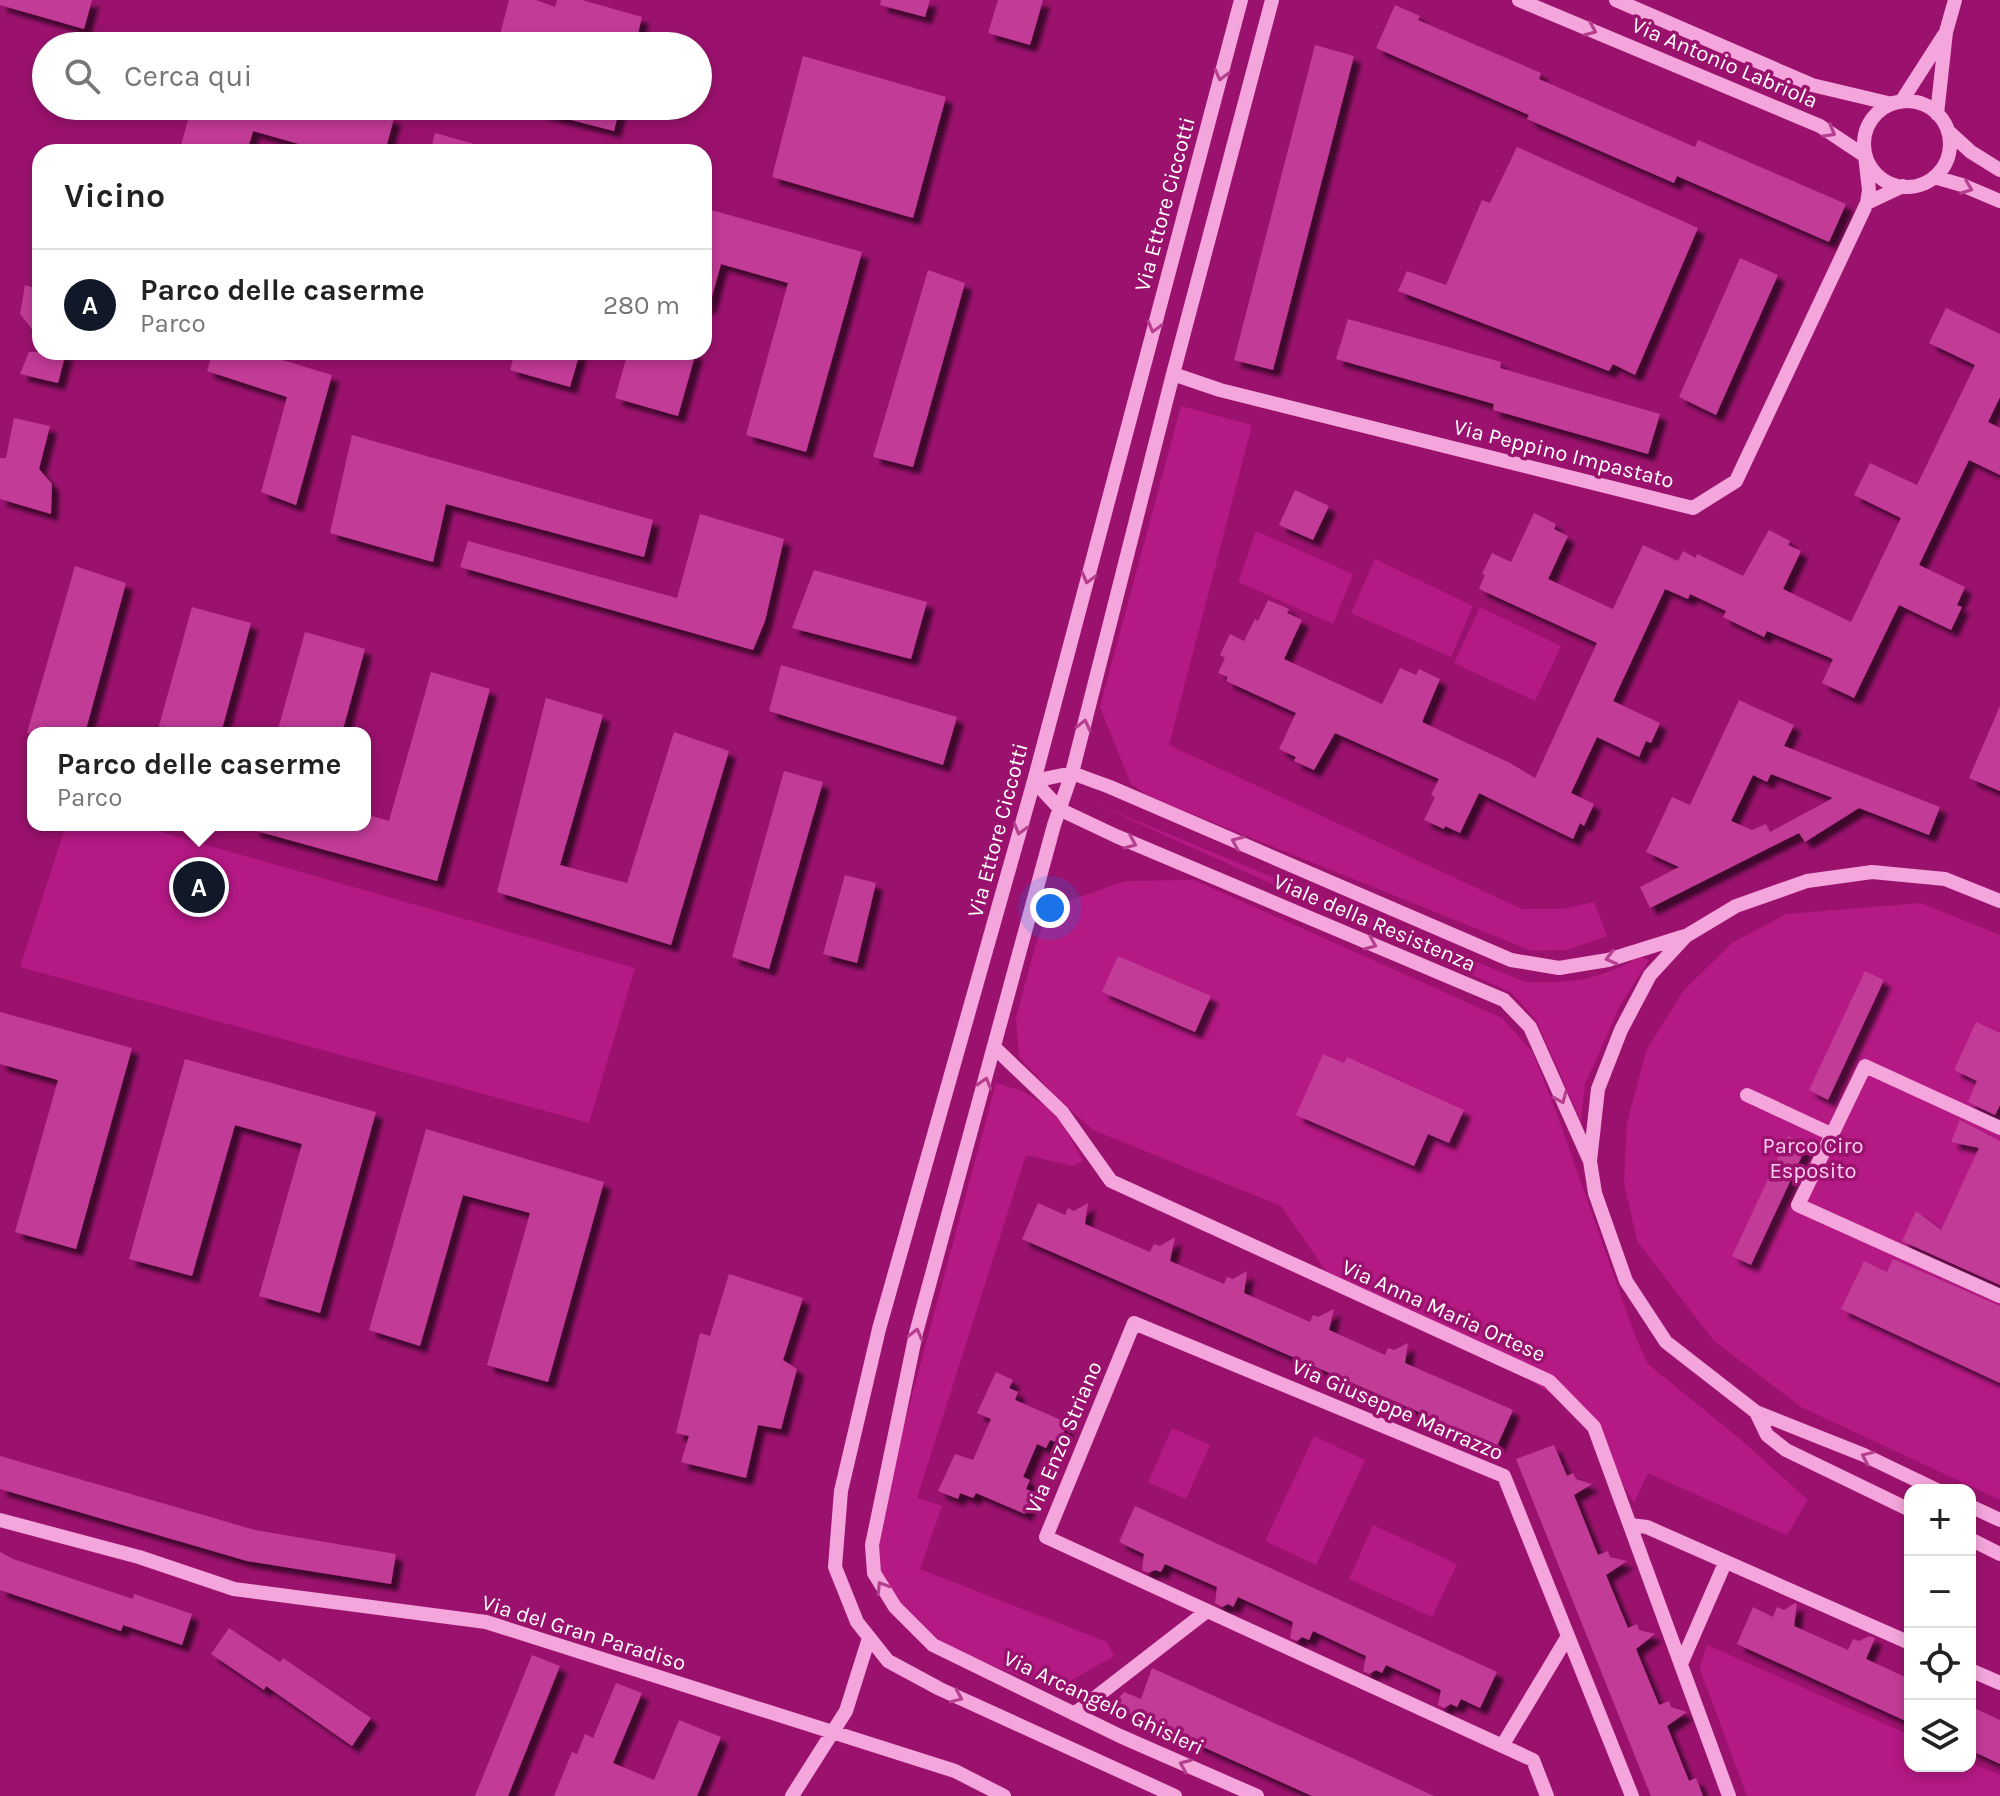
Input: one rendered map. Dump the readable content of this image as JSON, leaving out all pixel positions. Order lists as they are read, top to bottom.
{
  "streets": {
    "street": [
      "Via Antonio Labriola",
      "Via Ettore Ciccotti",
      "Via Peppino Impastato",
      "Viale della Resistenza",
      "Via Anna Maria Ortese",
      "Via Giuseppe Marrazzo",
      "Via Enzo Striano",
      "Via del Gran Paradiso",
      "Via Arcangelo Ghisleri"
    ]
  },
  "crossings": [
    ["Via Antonio Labriola", "Via Peppino Impastato"],
    ["Via Anna Maria Ortese", "Via Arcangelo Ghisleri"],
    ["Via Giuseppe Marrazzo", "Via Enzo Striano"]
  ],
  "parks": ["Parco Ciro Esposito"],
  "page": {
    "search": "Cerca qui",
    "heading": "Vicino",
    "list": [
      {
        "mark": "A",
        "name": "Parco delle caserme",
        "note": "Parco",
        "value": "280 m"
      }
    ],
    "popup": ["Parco delle caserme", "Parco"],
    "pins": "A",
    "map_buttons": ["+", "−"]
  }
}
